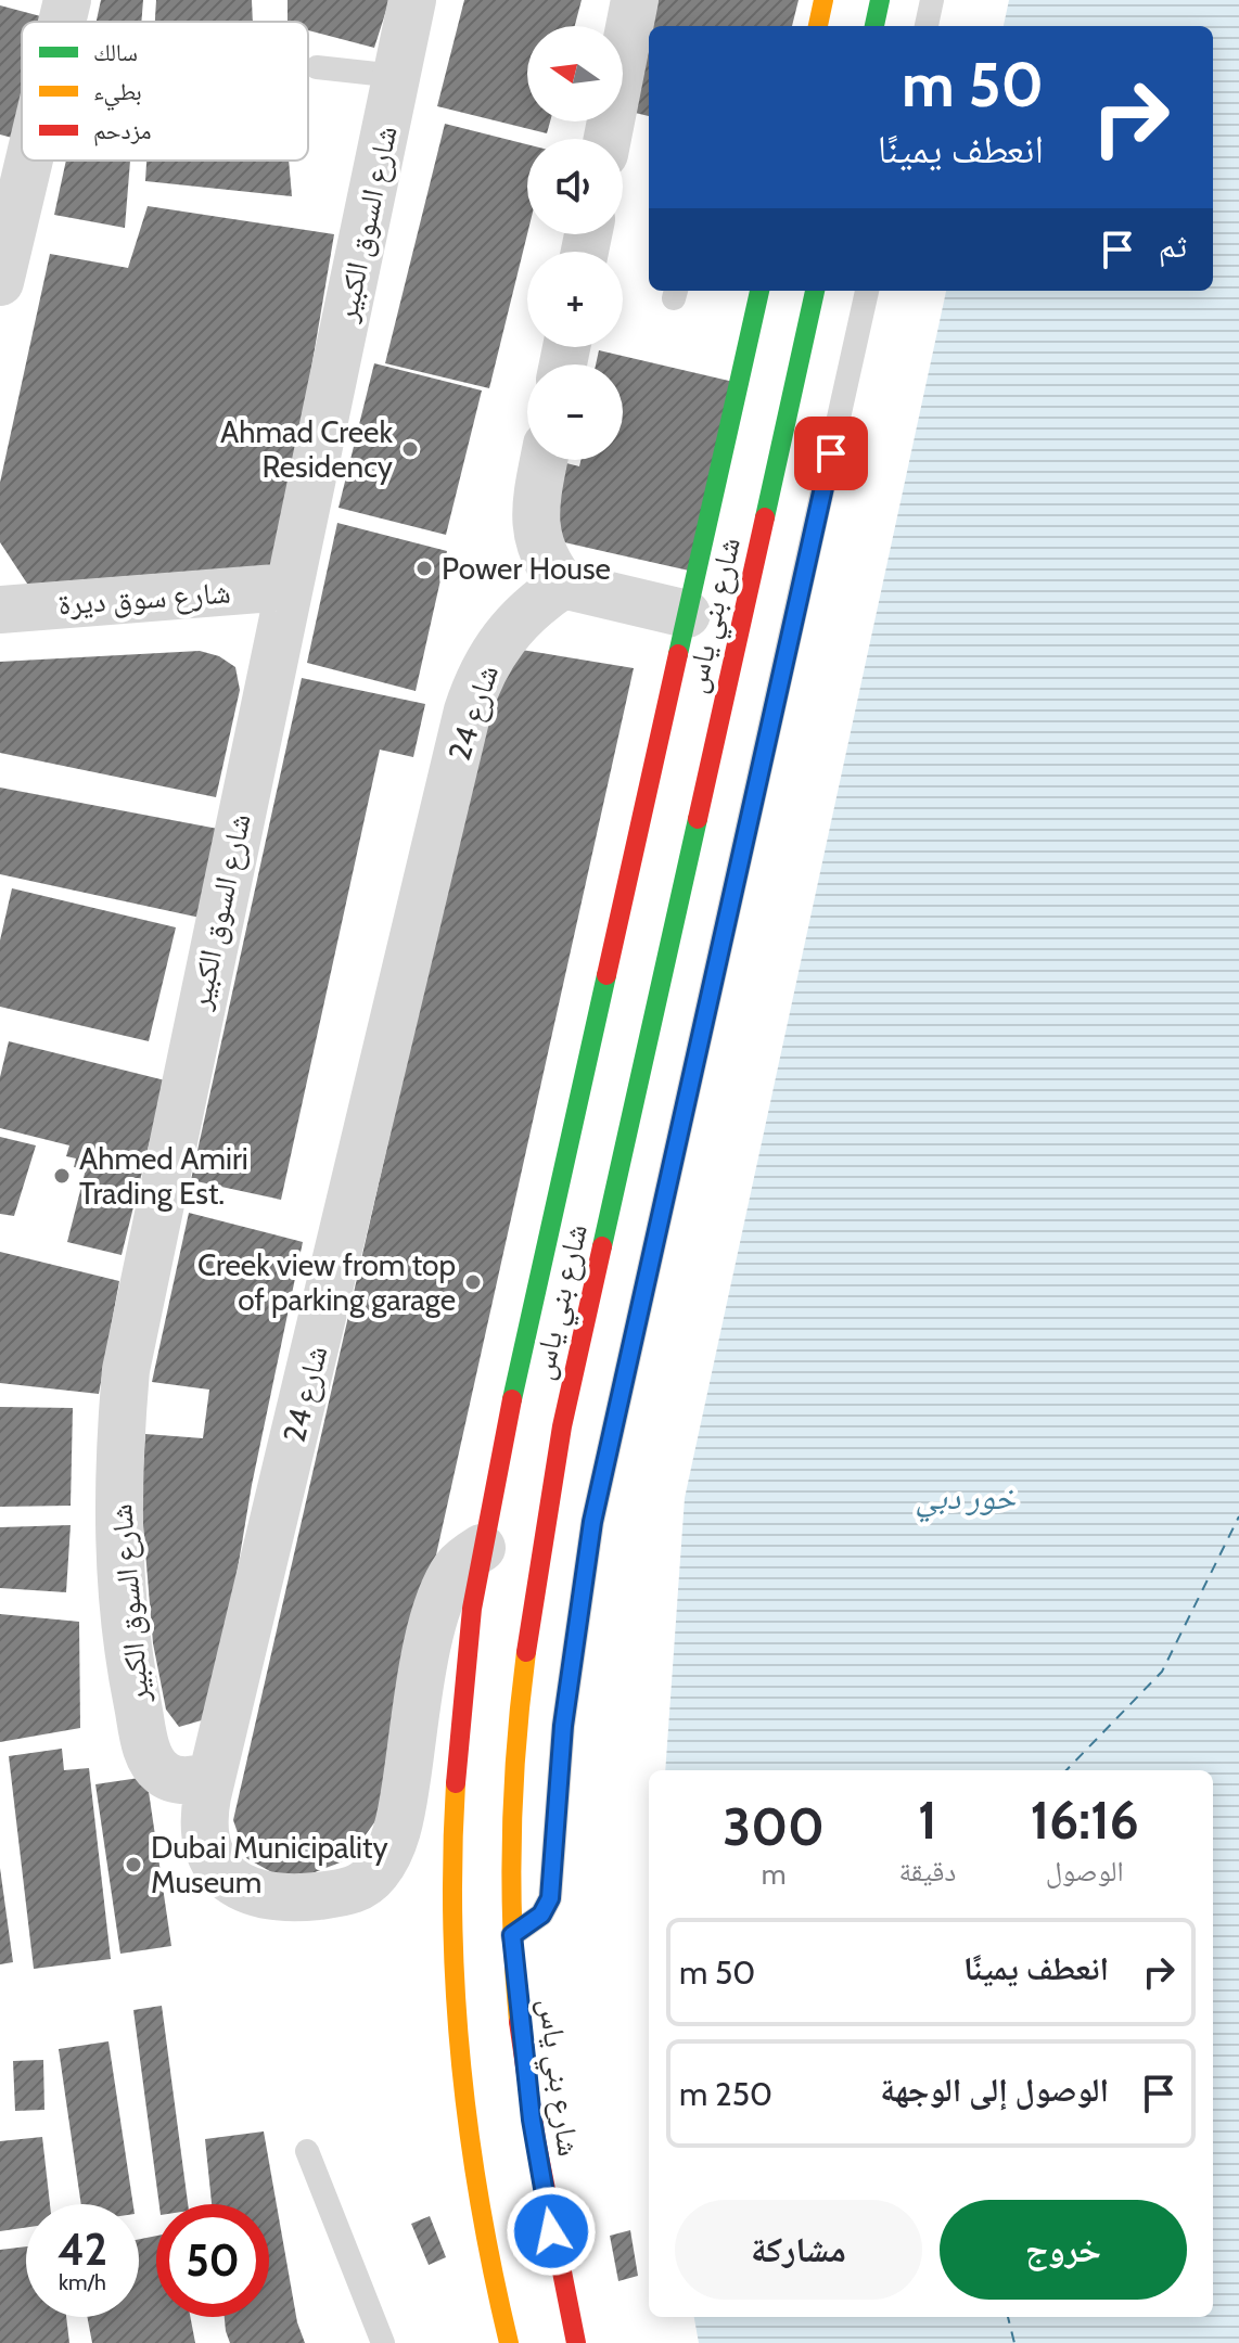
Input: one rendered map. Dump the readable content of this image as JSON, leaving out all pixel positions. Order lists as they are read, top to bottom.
{
  "streets": {
    "main road": ["شارع بني ياس"],
    "street": ["شارع السوق الكبير", "شارع سوق ديرة", "شارع 24"]
  },
  "crossings": [
    ["شارع السوق الكبير", "شارع سوق ديرة"],
    ["شارع السوق الكبير", "شارع 24"],
    ["شارع بني ياس", "شارع 24"]
  ],
  "water": ["خور دبي"],
  "places": [
    "Ahmad Creek Residency",
    "Power House",
    "Ahmed Amiri Trading Est.",
    "Creek view from top of parking garage",
    "Dubai Municipality Museum"
  ],
  "legend": ["سالك", "بطيء", "مزدحم"],
  "north": "left",
  "page": {
    "map_buttons": ["+", "−"],
    "turn": ["50 m", "انعطف يمينًا"],
    "then": "ثم",
    "eta": [
      "16:16",
      "الوصول",
      "1",
      "دقيقة",
      "300",
      "m"
    ],
    "list": [
      {
        "name": "انعطف يمينًا",
        "value": "50 m"
      },
      {
        "name": "الوصول إلى الوجهة",
        "value": "250 m"
      }
    ],
    "buttons": ["خروج", "مشاركة"],
    "speed": "42 km/h",
    "limit": "50"
  }
}
